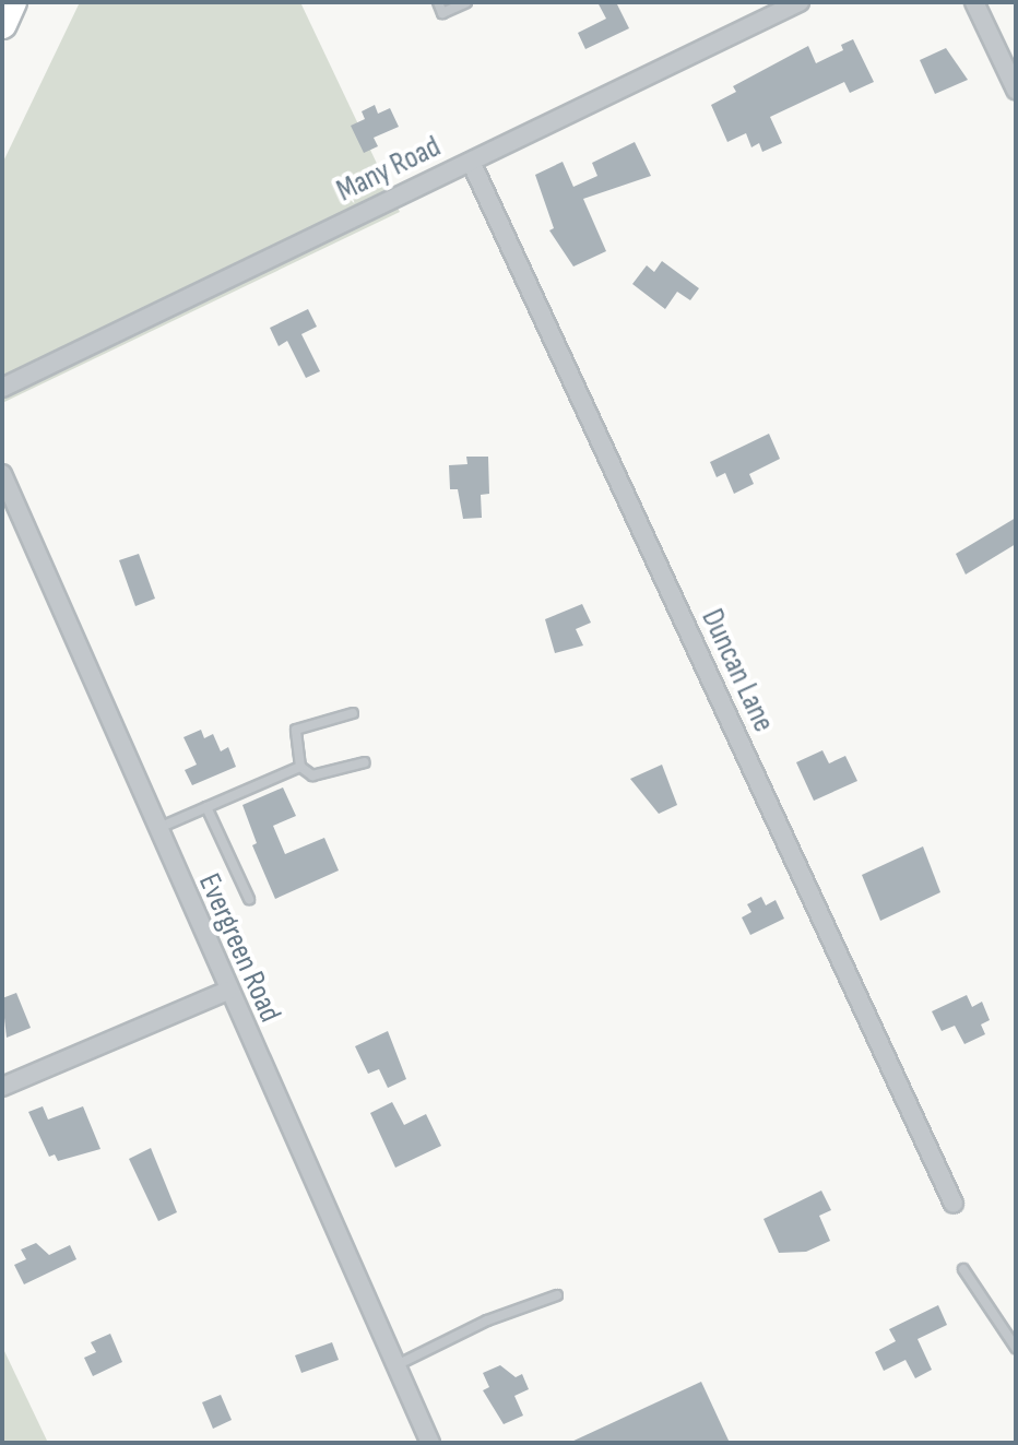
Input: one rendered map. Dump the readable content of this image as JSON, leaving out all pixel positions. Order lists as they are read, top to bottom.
{
  "streets": {
    "street": ["Many Road", "Duncan Lane", "Evergreen Road"]
  },
  "crossings": [
    ["Many Road", "Duncan Lane"]
  ]
}
